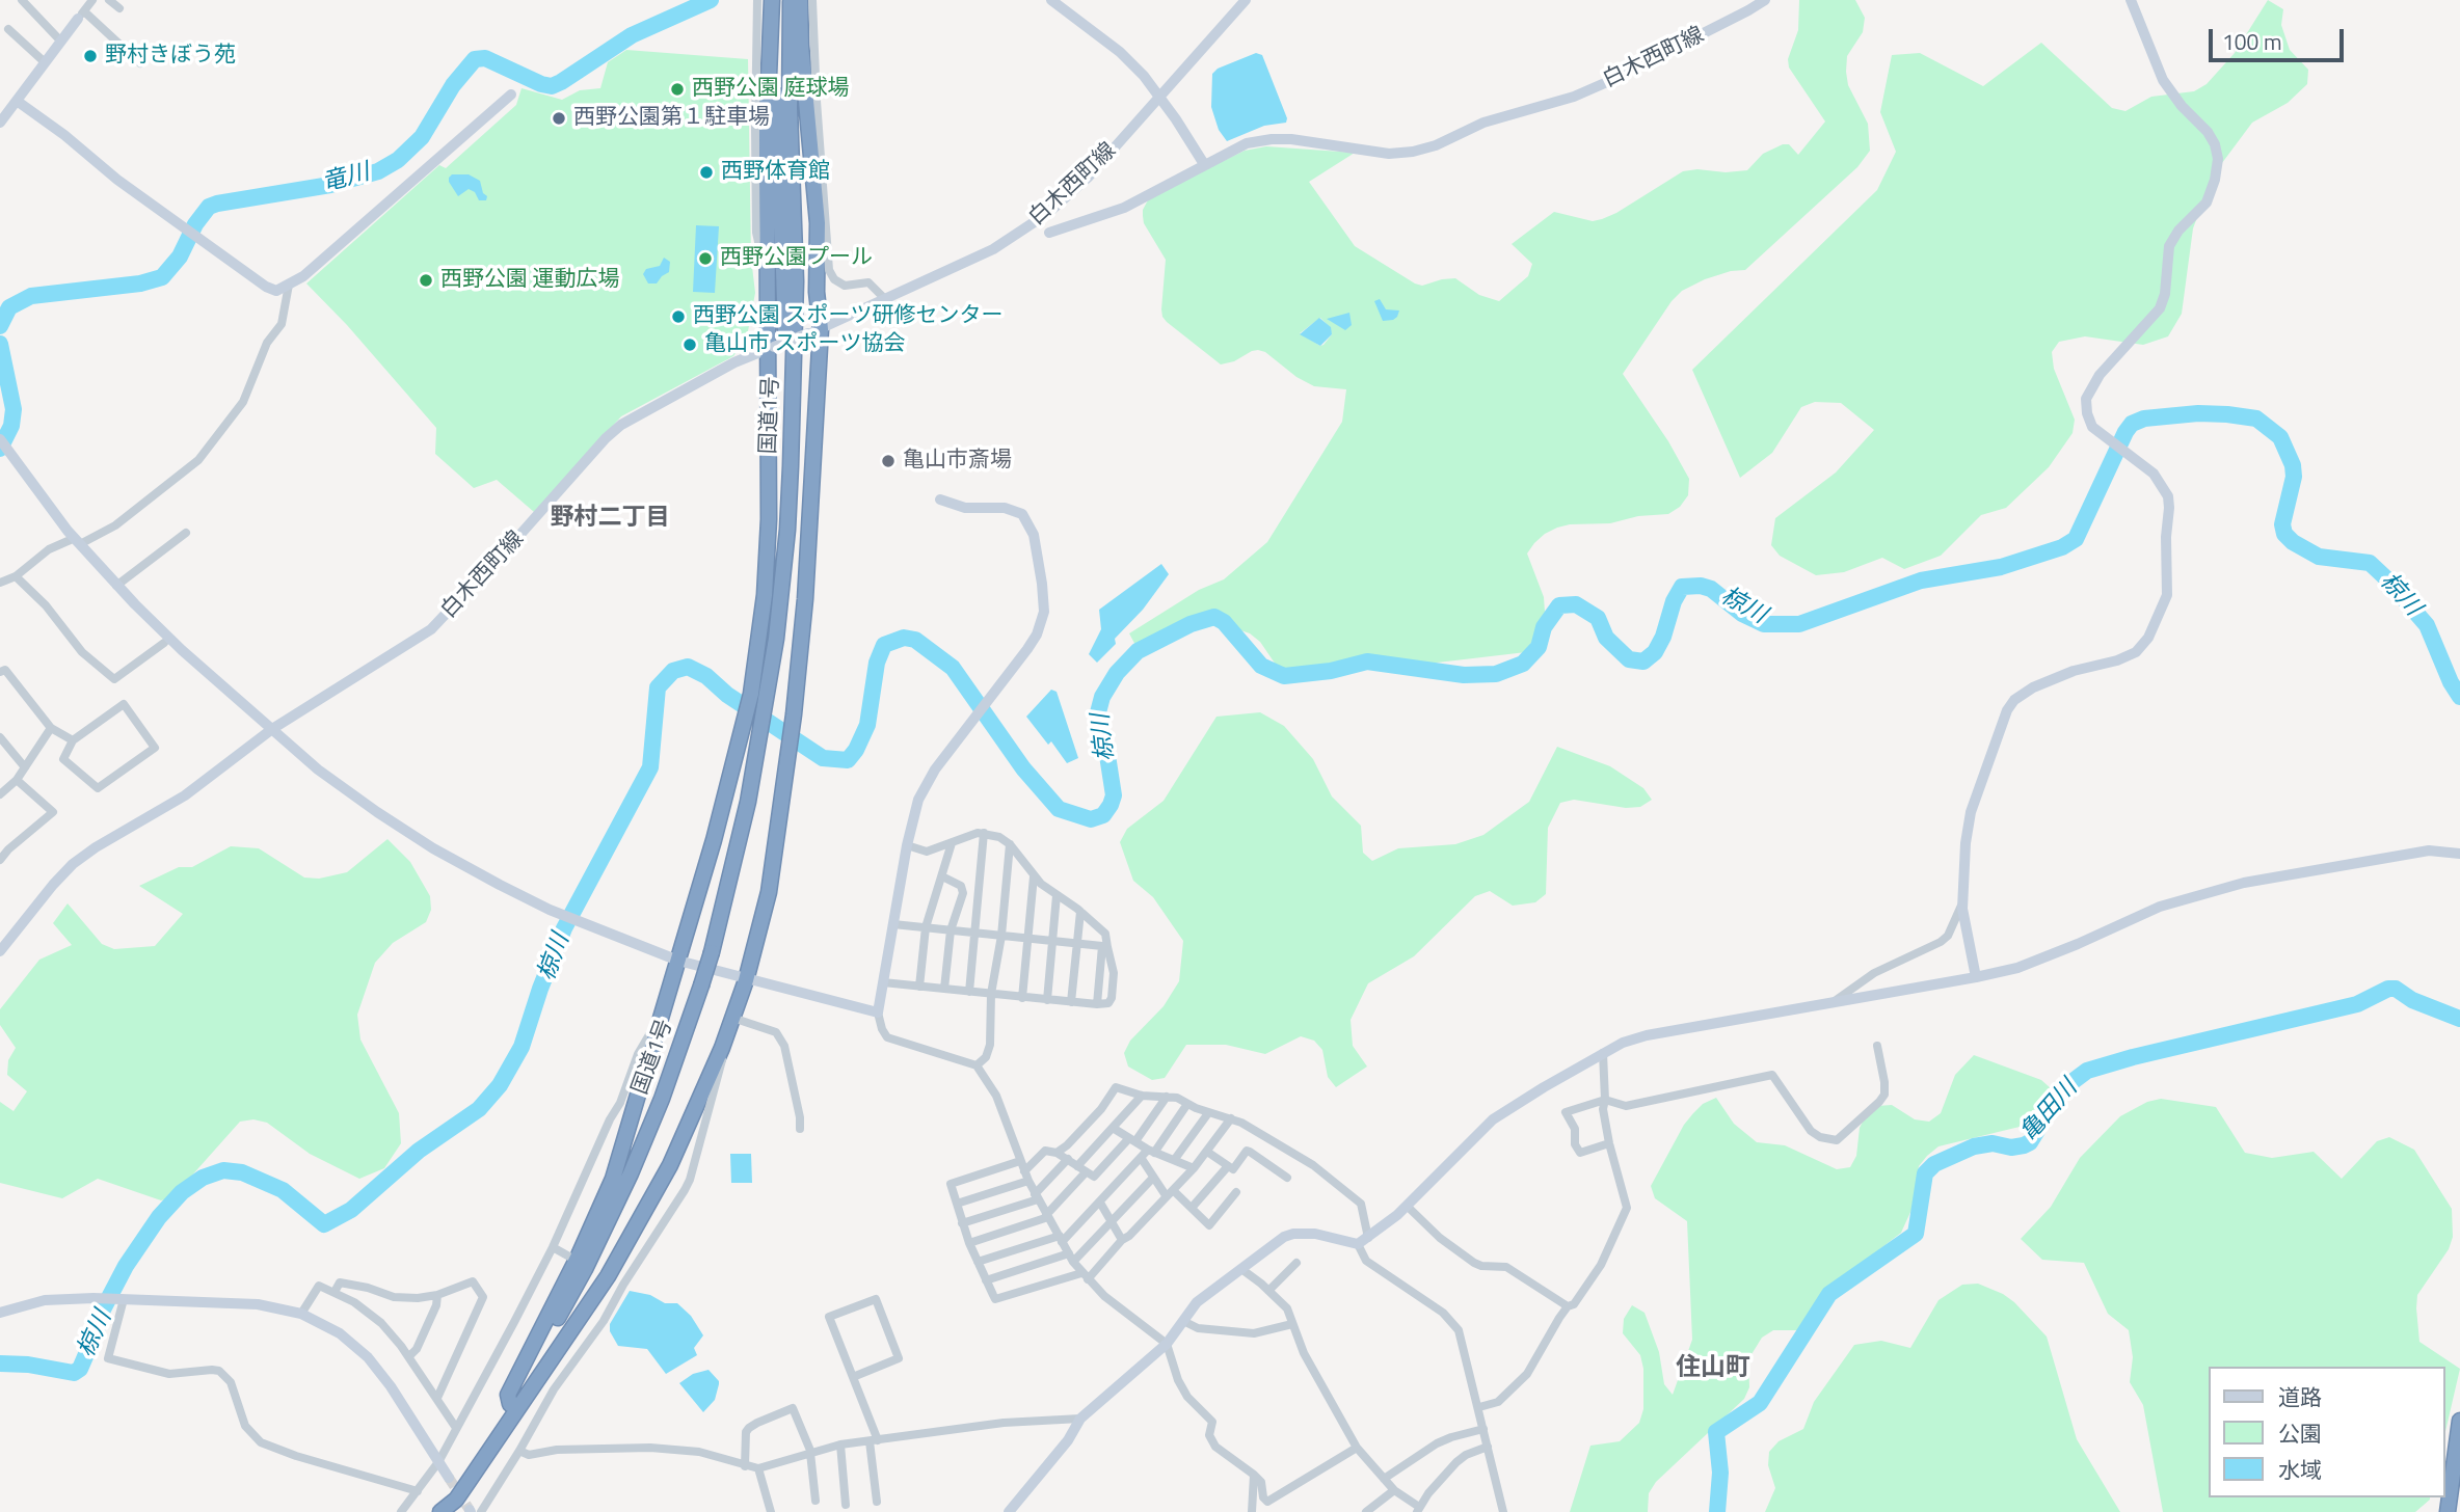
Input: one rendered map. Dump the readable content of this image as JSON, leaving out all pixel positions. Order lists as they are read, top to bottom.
{
  "streets": {
    "highway": ["国道1号"],
    "street": ["白木西町線"]
  },
  "districts": ["野村二丁目", "住山町"],
  "water": ["竜川", "椋川", "亀田川"],
  "places": [
    "野村きぼう苑",
    "西野公園 庭球場",
    "西野公園第１駐車場",
    "西野体育館",
    "西野公園プール",
    "西野公園 運動広場",
    "西野公園 スポーツ研修センター",
    "亀山市 スポーツ協会",
    "亀山市斎場"
  ],
  "legend": ["道路", "公園", "水域"],
  "scale_bar": "100 m"
}
